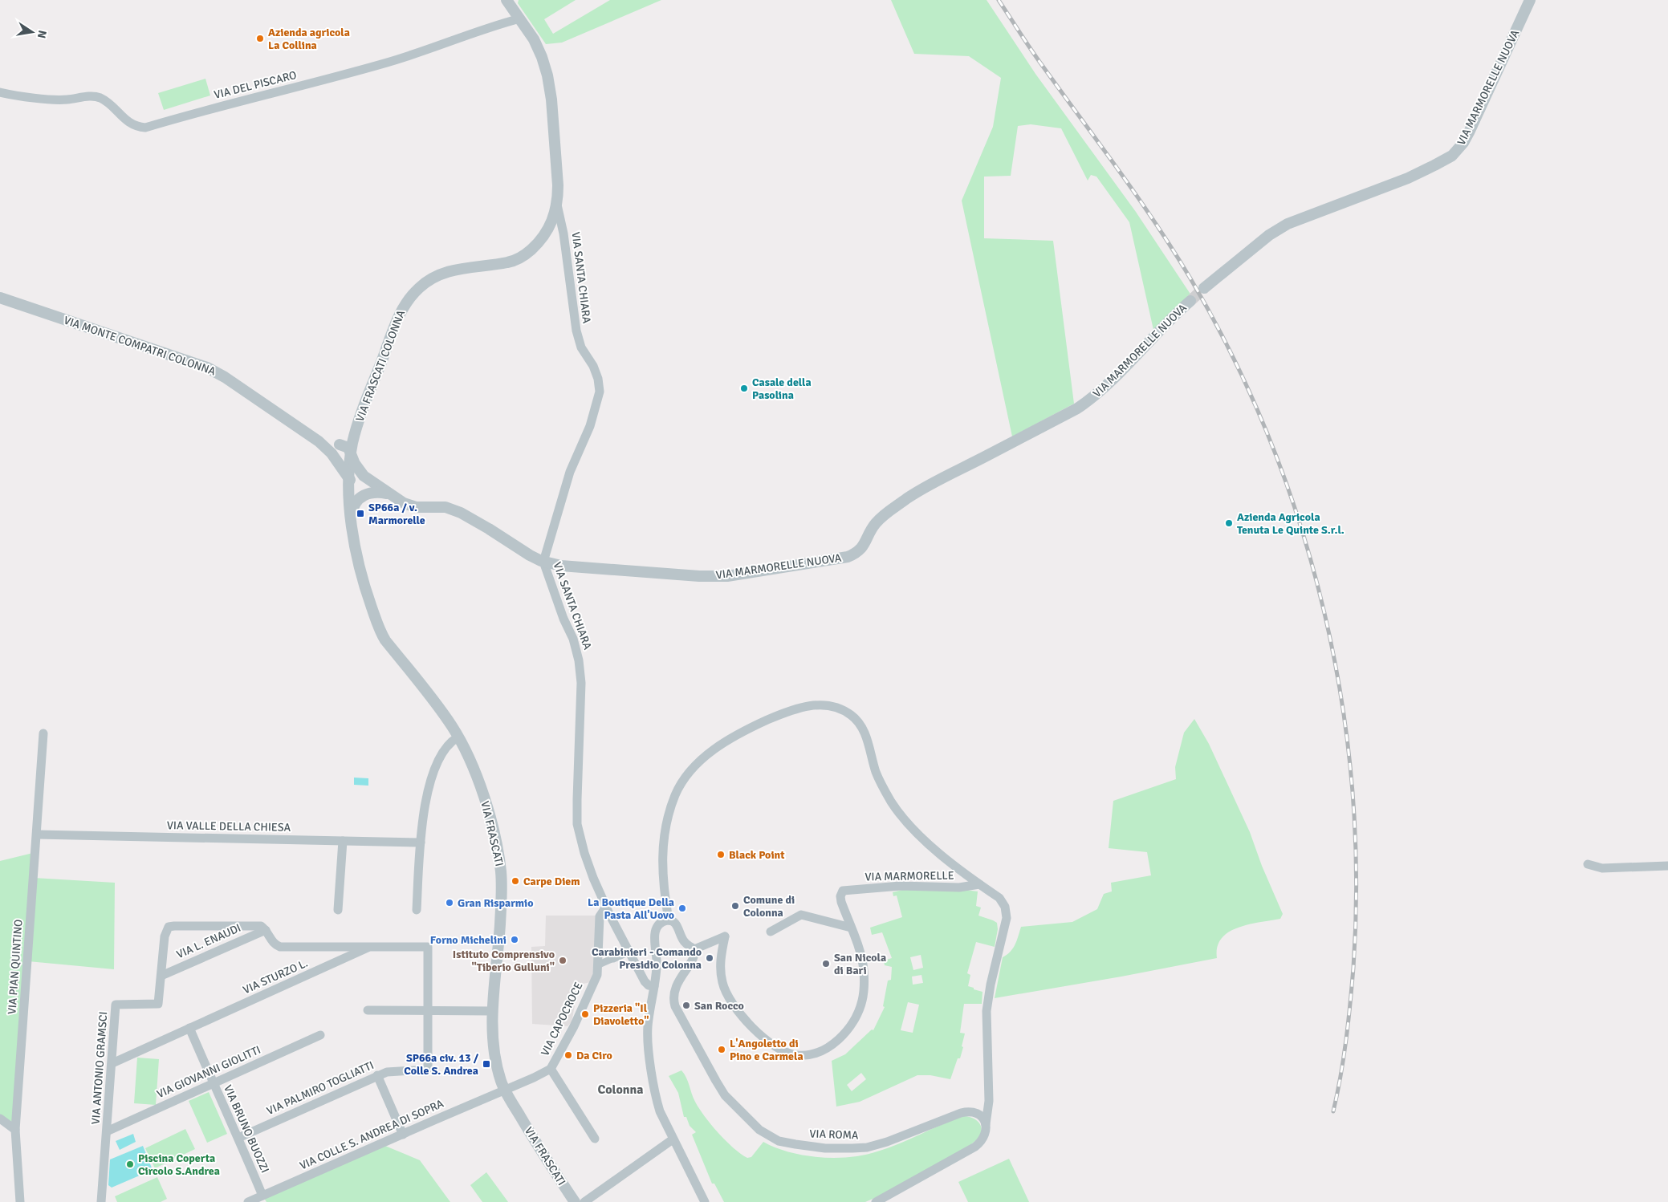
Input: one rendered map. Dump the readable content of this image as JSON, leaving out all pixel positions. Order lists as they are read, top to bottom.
{
  "streets": {
    "street": [
      "VIA DEL PISCARO",
      "VIA MARMORELLE NUOVA",
      "VIA SANTA CHIARA",
      "VIA MONTE COMPATRI COLONNA",
      "VIA FRASCATI COLONNA",
      "VIA VALLE DELLA CHIESA",
      "VIA FRASCATI",
      "VIA MARMORELLE",
      "VIA L. ENAUDI",
      "VIA PIAN QUINTINO",
      "VIA STURZO L.",
      "VIA CAPOCROCE",
      "VIA ANTONIO GRAMSCI",
      "VIA GIOVANNI GIOLITTI",
      "VIA PALMIRO TOGLIATTI",
      "VIA BRUNO BUOZZI",
      "VIA COLLE S. ANDREA DI SOPRA",
      "VIA ROMA"
    ]
  },
  "crossings": [
    ["VIA DEL PISCARO", "VIA FRASCATI COLONNA"],
    ["VIA MARMORELLE NUOVA", "VIA SANTA CHIARA"],
    ["VIA MARMORELLE NUOVA", "VIA FRASCATI COLONNA"],
    ["VIA MARMORELLE NUOVA", "VIA FRASCATI"],
    ["VIA SANTA CHIARA", "VIA FRASCATI COLONNA"],
    ["VIA SANTA CHIARA", "VIA CAPOCROCE"],
    ["VIA FRASCATI COLONNA", "VIA FRASCATI"],
    ["VIA VALLE DELLA CHIESA", "VIA PIAN QUINTINO"],
    ["VIA FRASCATI", "VIA CAPOCROCE"],
    ["VIA FRASCATI", "VIA COLLE S. ANDREA DI SOPRA"],
    ["VIA L. ENAUDI", "VIA ANTONIO GRAMSCI"],
    ["VIA STURZO L.", "VIA ANTONIO GRAMSCI"],
    ["VIA STURZO L.", "VIA BRUNO BUOZZI"],
    ["VIA CAPOCROCE", "VIA COLLE S. ANDREA DI SOPRA"],
    ["VIA ANTONIO GRAMSCI", "VIA GIOVANNI GIOLITTI"],
    ["VIA GIOVANNI GIOLITTI", "VIA BRUNO BUOZZI"],
    ["VIA PALMIRO TOGLIATTI", "VIA BRUNO BUOZZI"],
    ["VIA BRUNO BUOZZI", "VIA COLLE S. ANDREA DI SOPRA"]
  ],
  "districts": ["Colonna"],
  "places": {
    "other": [
      "Azienda agricola La Collina",
      "Casale della Pasolina",
      "Azienda Agricola Tenuta Le Quinte S.r.l.",
      "Black Point",
      "Carpe Diem",
      "Gran Risparmio",
      "Comune di Colonna",
      "La Boutique Della Pasta All'Uovo",
      "Forno Michelini",
      "Carabinieri - Comando Presidio Colonna",
      "Istituto Comprensivo \"Tiberio Gulluni\"",
      "San Nicola di Bari",
      "San Rocco",
      "Pizzeria \"Il Diavoletto\"",
      "L'Angoletto di Pino e Carmela",
      "Da Ciro",
      "Piscina Coperta Circolo S.Andrea"
    ],
    "transit": ["SP66a / v. Marmorelle", "SP66a civ. 13 / Colle S. Andrea"]
  },
  "north": "right"
}
